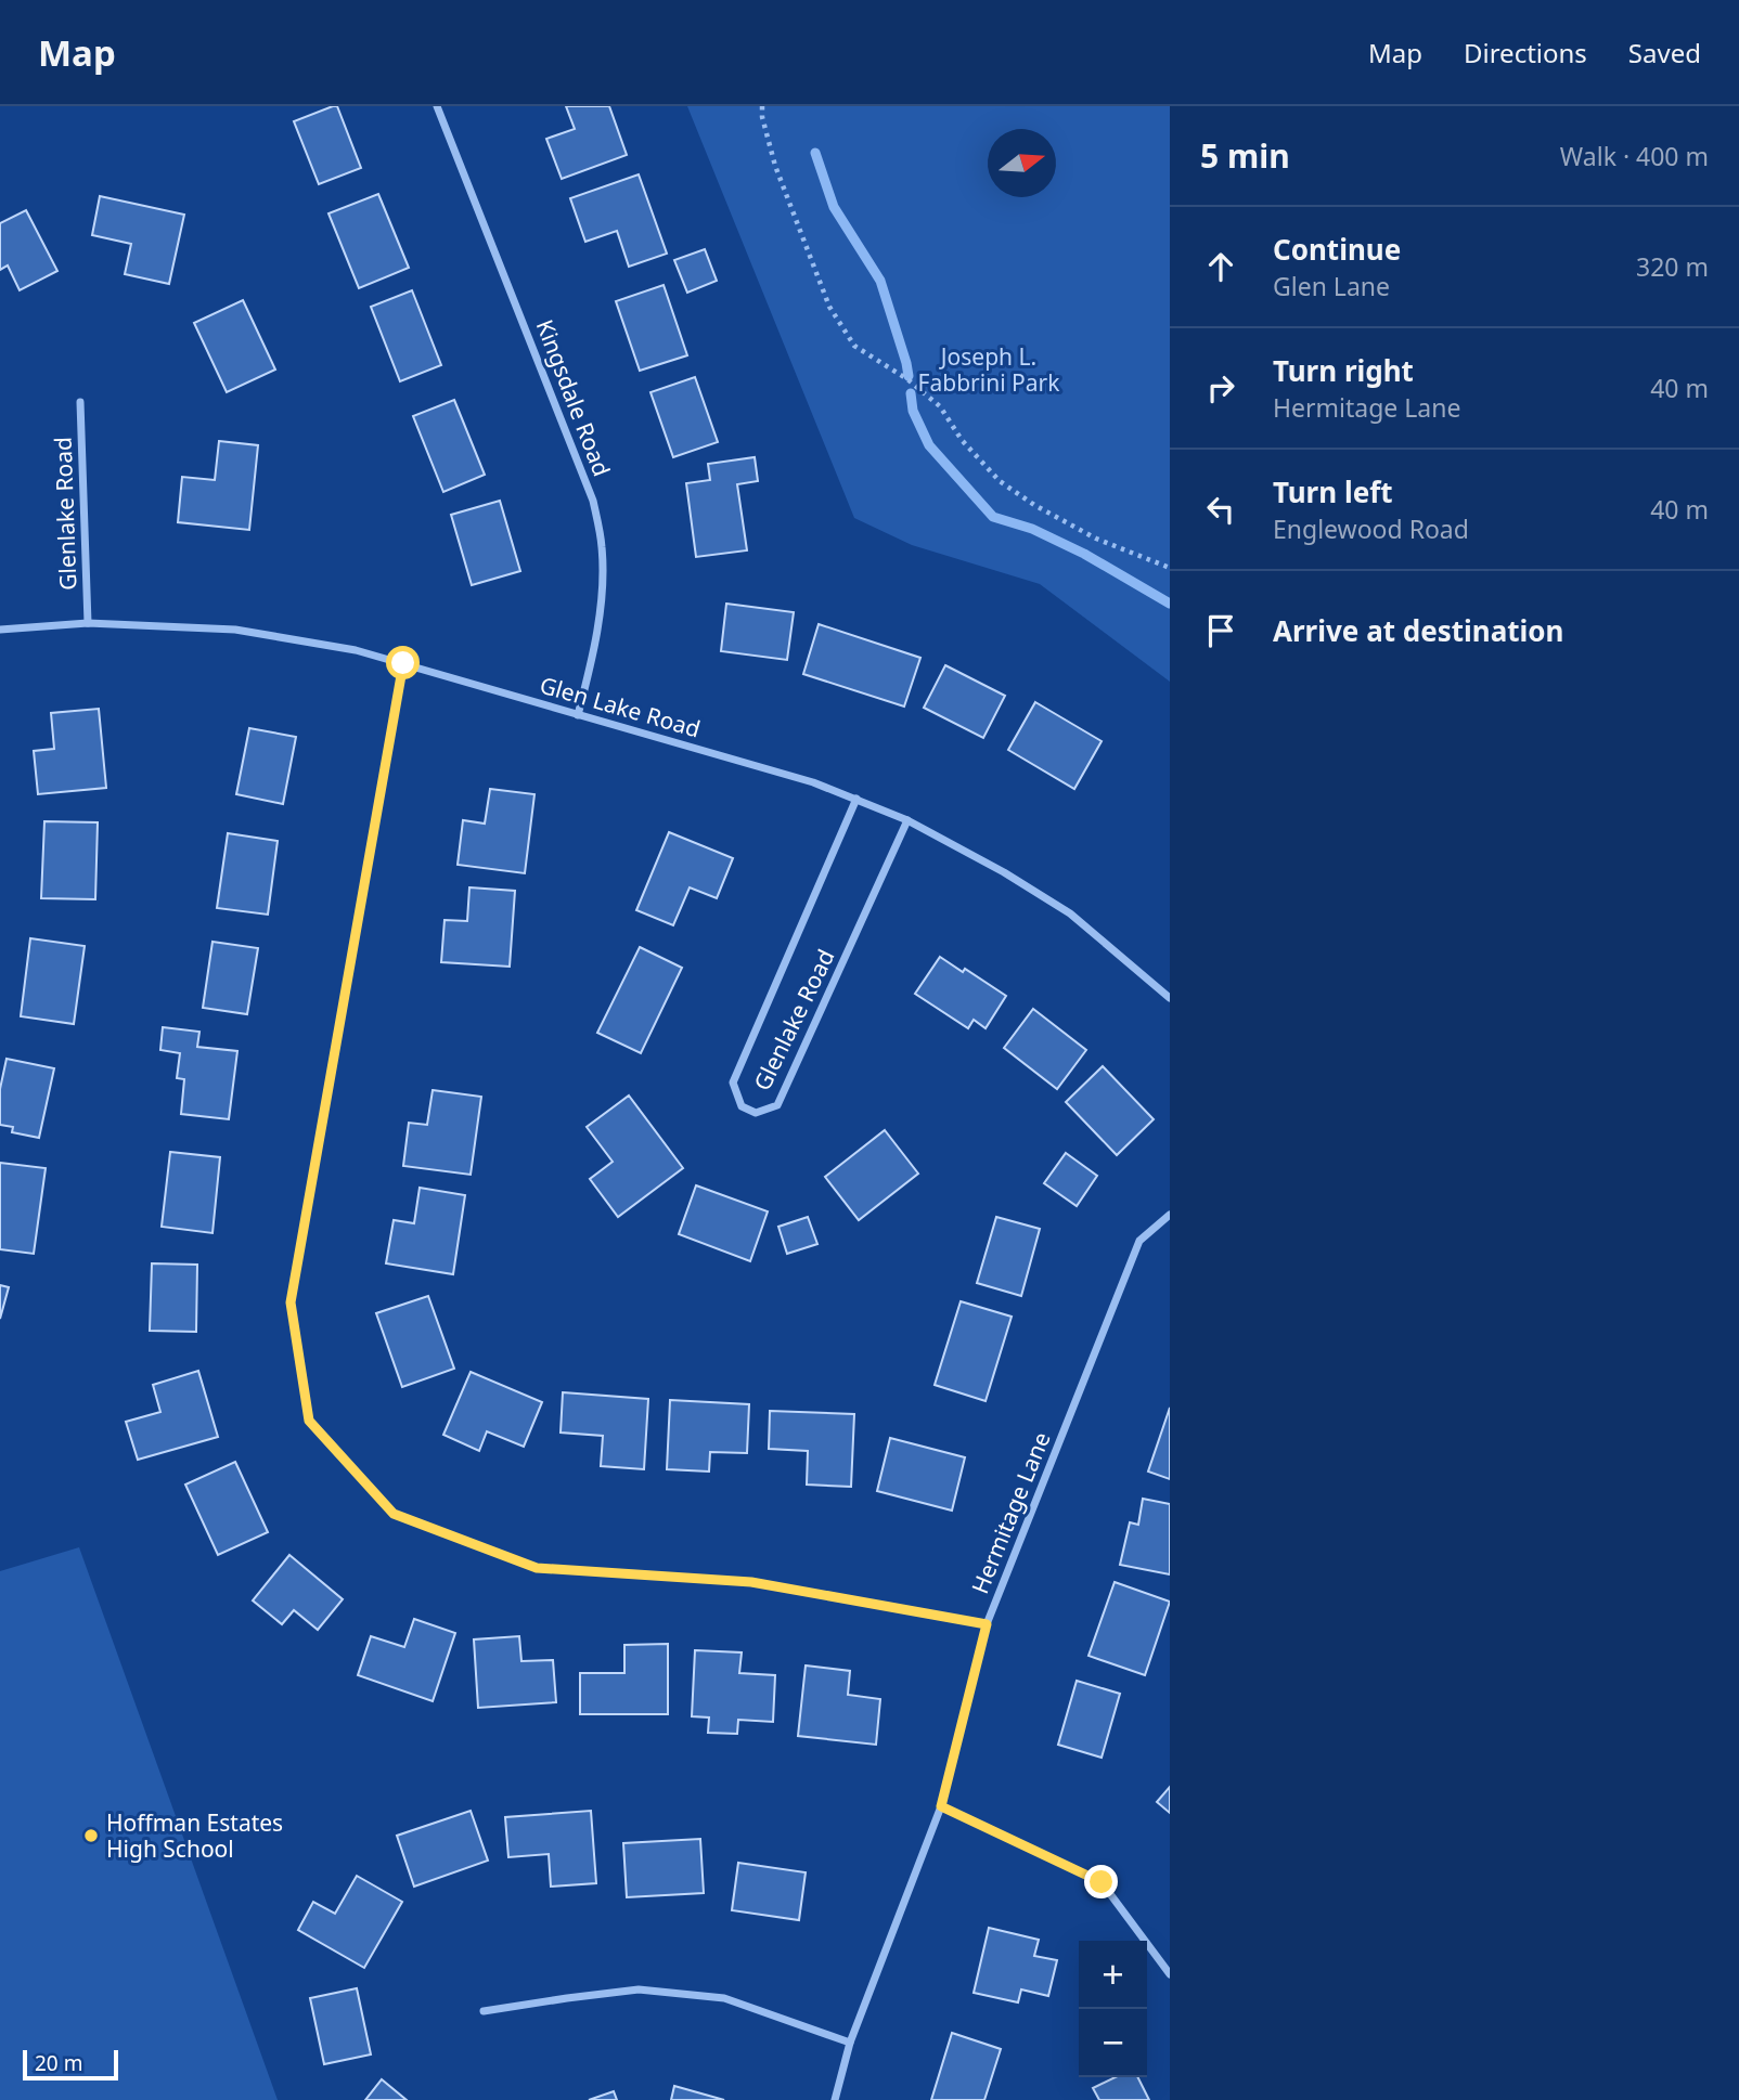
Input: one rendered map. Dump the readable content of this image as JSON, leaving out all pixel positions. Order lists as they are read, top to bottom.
{
  "streets": {
    "street": [
      "Kingsdale Road",
      "Glenlake Road",
      "Glen Lake Road",
      "Hermitage Lane"
    ]
  },
  "crossings": [
    ["Kingsdale Road", "Glen Lake Road"],
    ["Glenlake Road", "Glen Lake Road"]
  ],
  "parks": ["Joseph L. Fabbrini Park"],
  "places": ["Hoffman Estates High School"],
  "scale_bar": "20 m",
  "north": "right",
  "page": {
    "header": "Map",
    "nav": ["Map", "Directions", "Saved"],
    "heading": ["5 min", "Walk · 400 m"],
    "list": [
      ["Continue", "Glen Lane", "320 m"],
      ["Turn right", "Hermitage Lane", "40 m"],
      ["Turn left", "Englewood Road", "40 m"],
      "Arrive at destination"
    ],
    "map_buttons": ["+", "−"],
    "scale": "20 m"
  }
}
